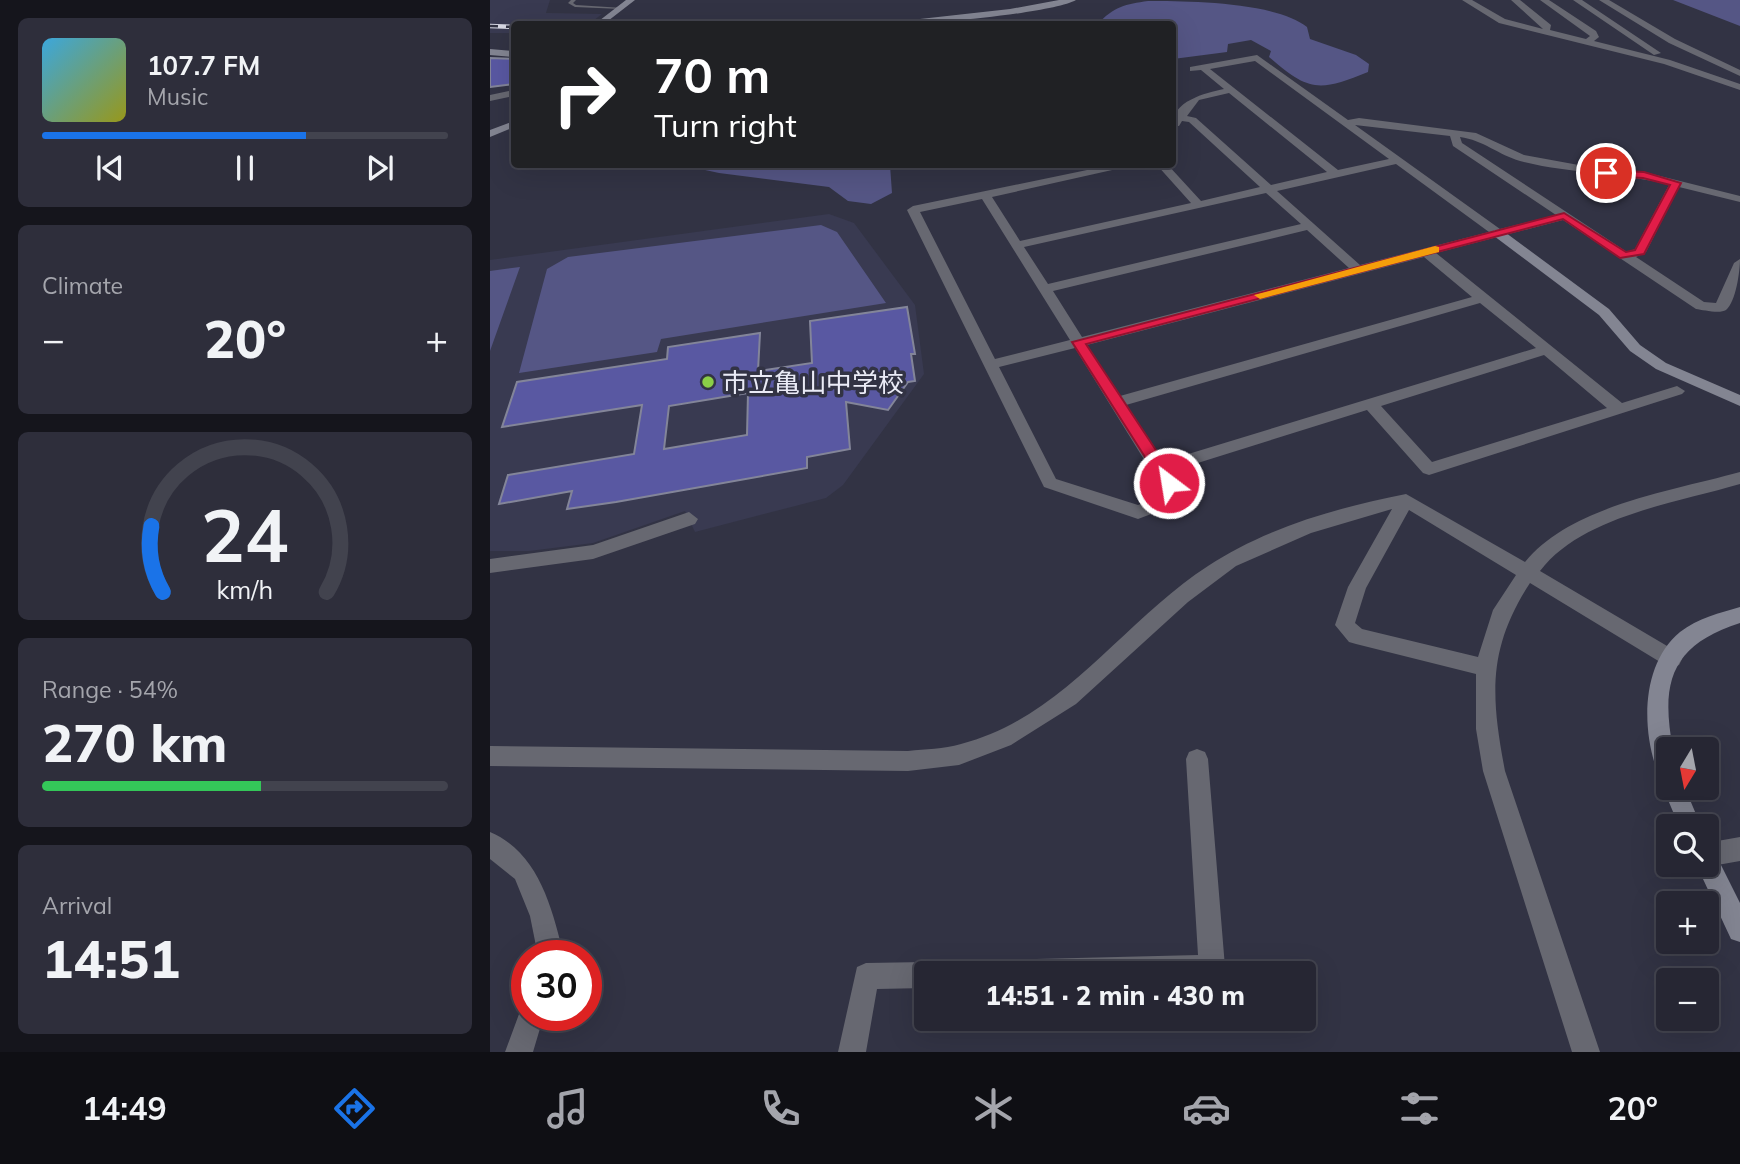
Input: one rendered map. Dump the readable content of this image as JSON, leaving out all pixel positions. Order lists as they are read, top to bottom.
{
  "places": ["市立亀山中学校"],
  "north": "bottom",
  "page": {
    "turn": ["70 m", "Turn right"],
    "song": ["107.7 FM", "Music"],
    "tile": [
      "Climate",
      ["Range · 54%", "270 km"],
      ["Arrival", "14:51"]
    ],
    "heat": ["−", "20°", "+"],
    "map_buttons": ["+", "−"],
    "limit": "30",
    "trip": "14:51 · 2 min · 430 m",
    "tabs": ["14:49", "20°"],
    "gauge": ["24", "km/h"]
  }
}
